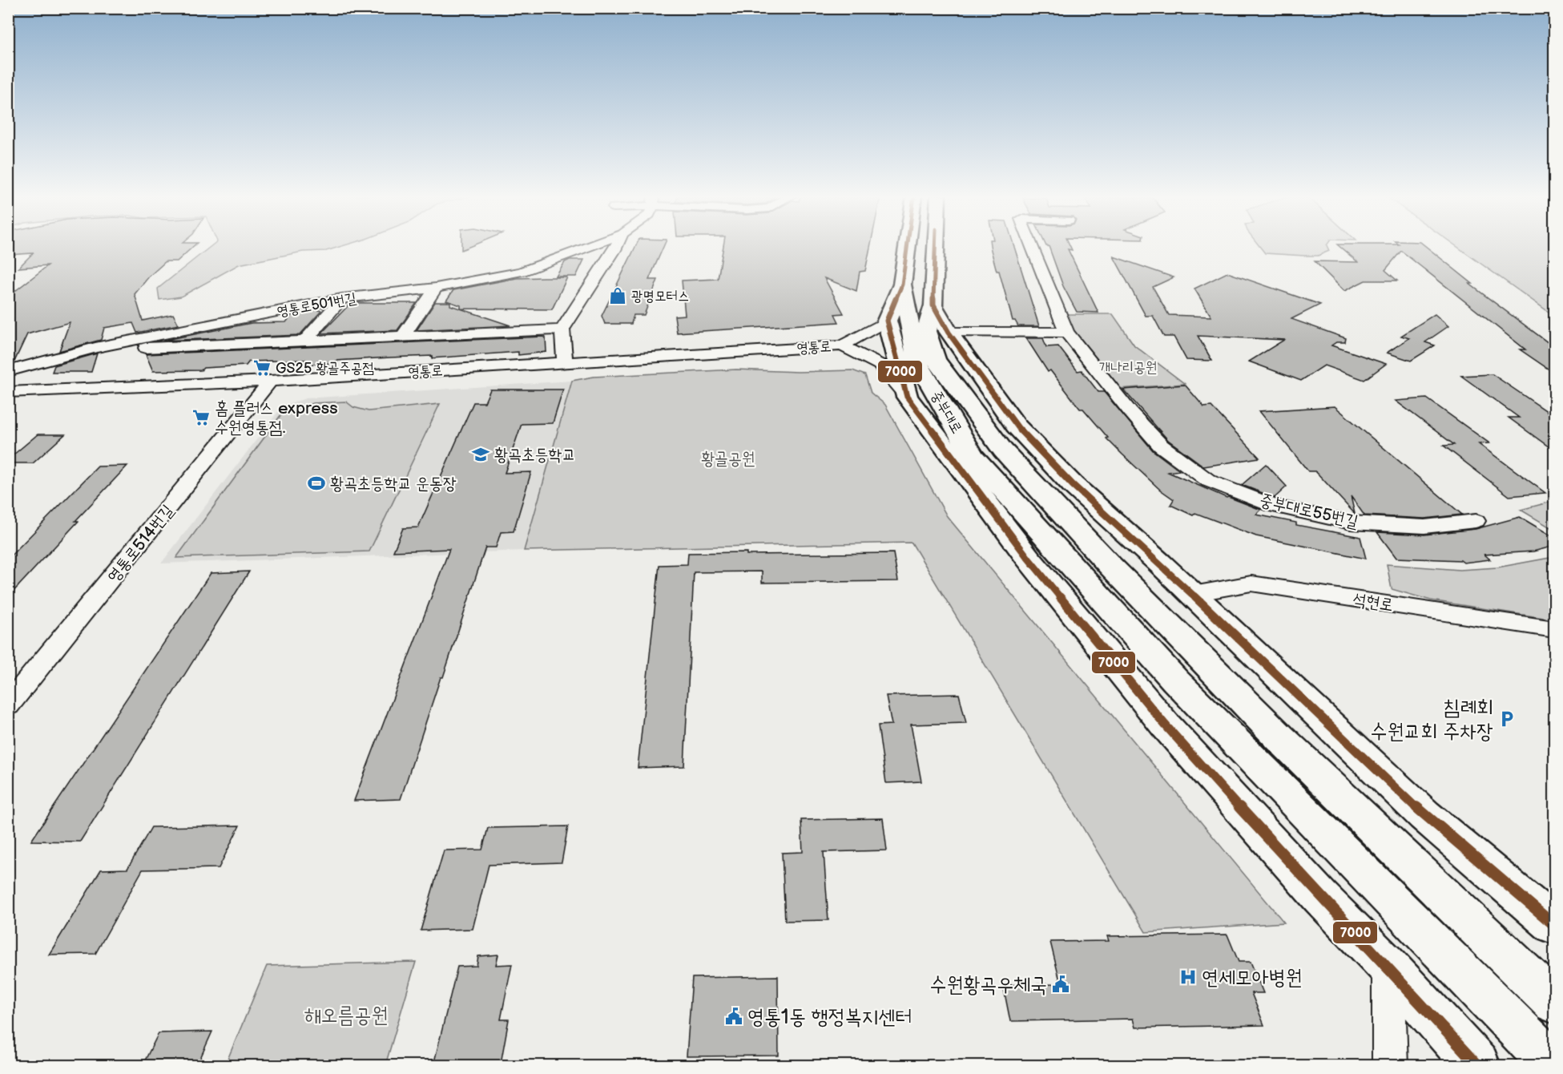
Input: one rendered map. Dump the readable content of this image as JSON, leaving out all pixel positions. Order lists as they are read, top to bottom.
{
  "streets": {
    "main road": ["중부대로"],
    "street": [
      "영통로501번길",
      "영통로",
      "중부대로55번길",
      "영통로514번길",
      "석현로"
    ]
  },
  "crossings": [
    ["영통로", "중부대로"],
    ["영통로", "영통로514번길"]
  ],
  "parks": ["개나리공원", "황골공원", "해오름공원"],
  "places": {
    "shop": ["광명모터스"],
    "supermarket": ["GS25 황골주공점", "홈 플러스 express 수원영통점."],
    "school or university": ["황곡초등학교"],
    "sports": ["황곡초등학교 운동장"],
    "parking": ["침례회 수원교회 주차장"],
    "hospital": ["연세모아병원"],
    "public building": ["수원황곡우체국", "영통1동 행정복지센터"]
  },
  "lines": ["transit line 7000"]
}
